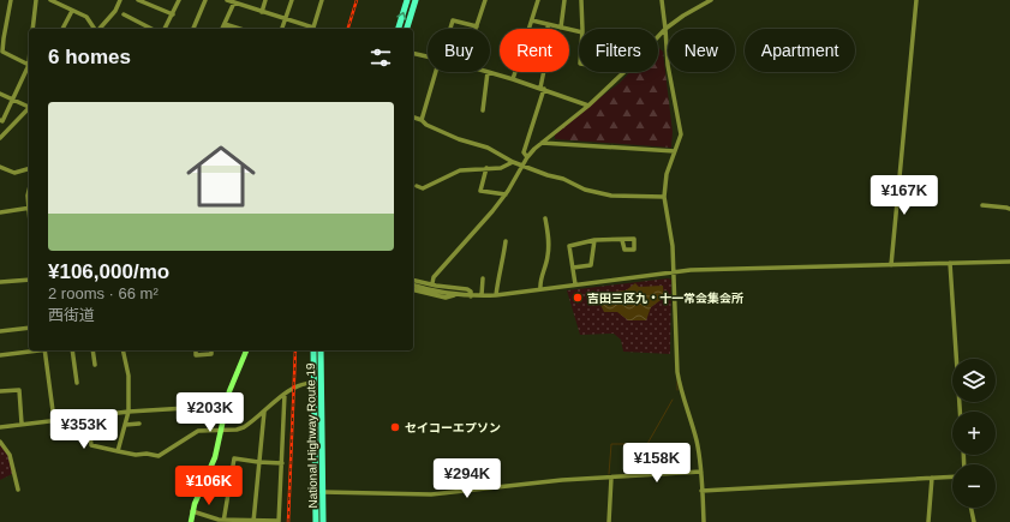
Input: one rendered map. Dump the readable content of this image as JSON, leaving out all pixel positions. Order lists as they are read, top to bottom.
{
  "streets": {
    "highway": ["National Highway Route 19"]
  },
  "places": ["吉田三区九・十一常会集会所", "セイコーエプソン"],
  "page": {
    "chip": [
      "Buy",
      "Rent",
      "Filters",
      "New",
      "Apartment"
    ],
    "heading": "6 homes",
    "list": [
      {
        "name": "¥106,000/mo",
        "note": "2 rooms · 66 m² · 西街道"
      }
    ],
    "price": [
      "¥167K",
      "¥203K",
      "¥353K",
      "¥158K",
      "¥294K",
      "¥106K"
    ],
    "map_buttons": ["+", "−"]
  }
}
